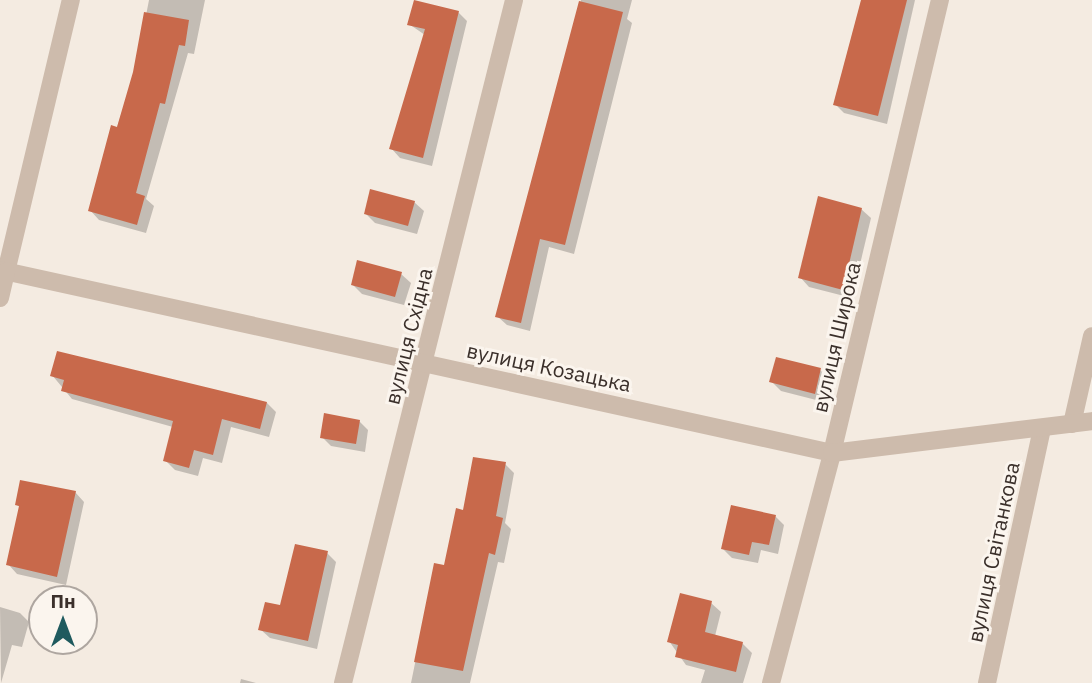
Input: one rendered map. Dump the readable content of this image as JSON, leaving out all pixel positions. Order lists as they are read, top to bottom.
{
  "streets": {
    "street": [
      "вулиця Східна",
      "вулиця Широка",
      "вулиця Козацька",
      "вулиця Світанкова"
    ]
  },
  "crossings": [
    ["вулиця Східна", "вулиця Козацька"],
    ["вулиця Широка", "вулиця Козацька"],
    ["вулиця Козацька", "вулиця Світанкова"]
  ],
  "north": "top"
}
